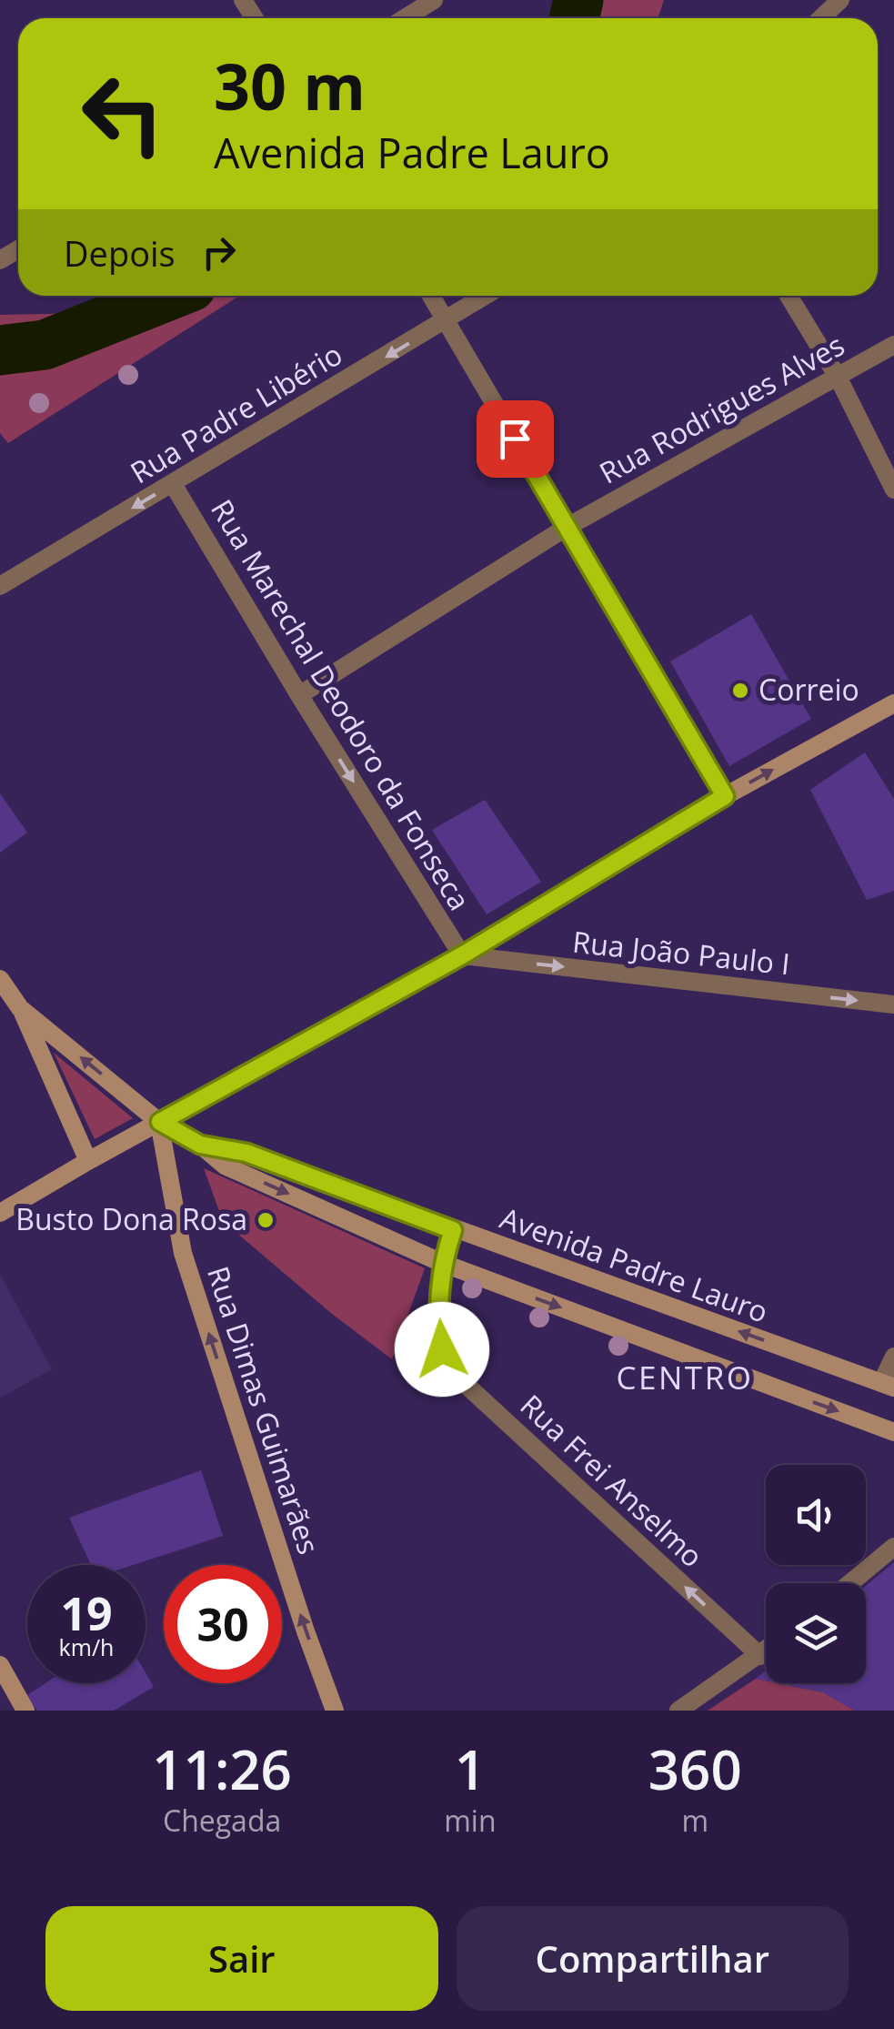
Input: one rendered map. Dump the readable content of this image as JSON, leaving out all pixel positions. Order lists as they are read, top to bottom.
{
  "streets": {
    "street": [
      "Rua Rodrigues Alves",
      "Rua Padre Libério",
      "Rua Marechal Deodoro da Fonseca",
      "Rua João Paulo I",
      "Avenida Padre Lauro",
      "Rua Dimas Guimarães",
      "Rua Frei Anselmo"
    ]
  },
  "crossings": [
    ["Rua Rodrigues Alves", "Rua Marechal Deodoro da Fonseca"],
    ["Rua Padre Libério", "Rua Marechal Deodoro da Fonseca"],
    ["Rua Marechal Deodoro da Fonseca", "Rua João Paulo I"],
    ["Avenida Padre Lauro", "Rua Dimas Guimarães"],
    ["Avenida Padre Lauro", "Rua Frei Anselmo"]
  ],
  "one_way": [
    "Rua Padre Libério",
    "Rua Marechal Deodoro da Fonseca",
    "Rua João Paulo I",
    "Rua Dimas Guimarães",
    "Rua Frei Anselmo"
  ],
  "districts": ["CENTRO"],
  "places": ["Correio", "Busto Dona Rosa"],
  "page": {
    "turn": ["30 m", "Avenida Padre Lauro"],
    "then": "Depois",
    "speed": "19 km/h",
    "limit": "30",
    "eta": [
      "11:26",
      "Chegada",
      "1",
      "min",
      "360",
      "m"
    ],
    "buttons": ["Sair", "Compartilhar"]
  }
}
